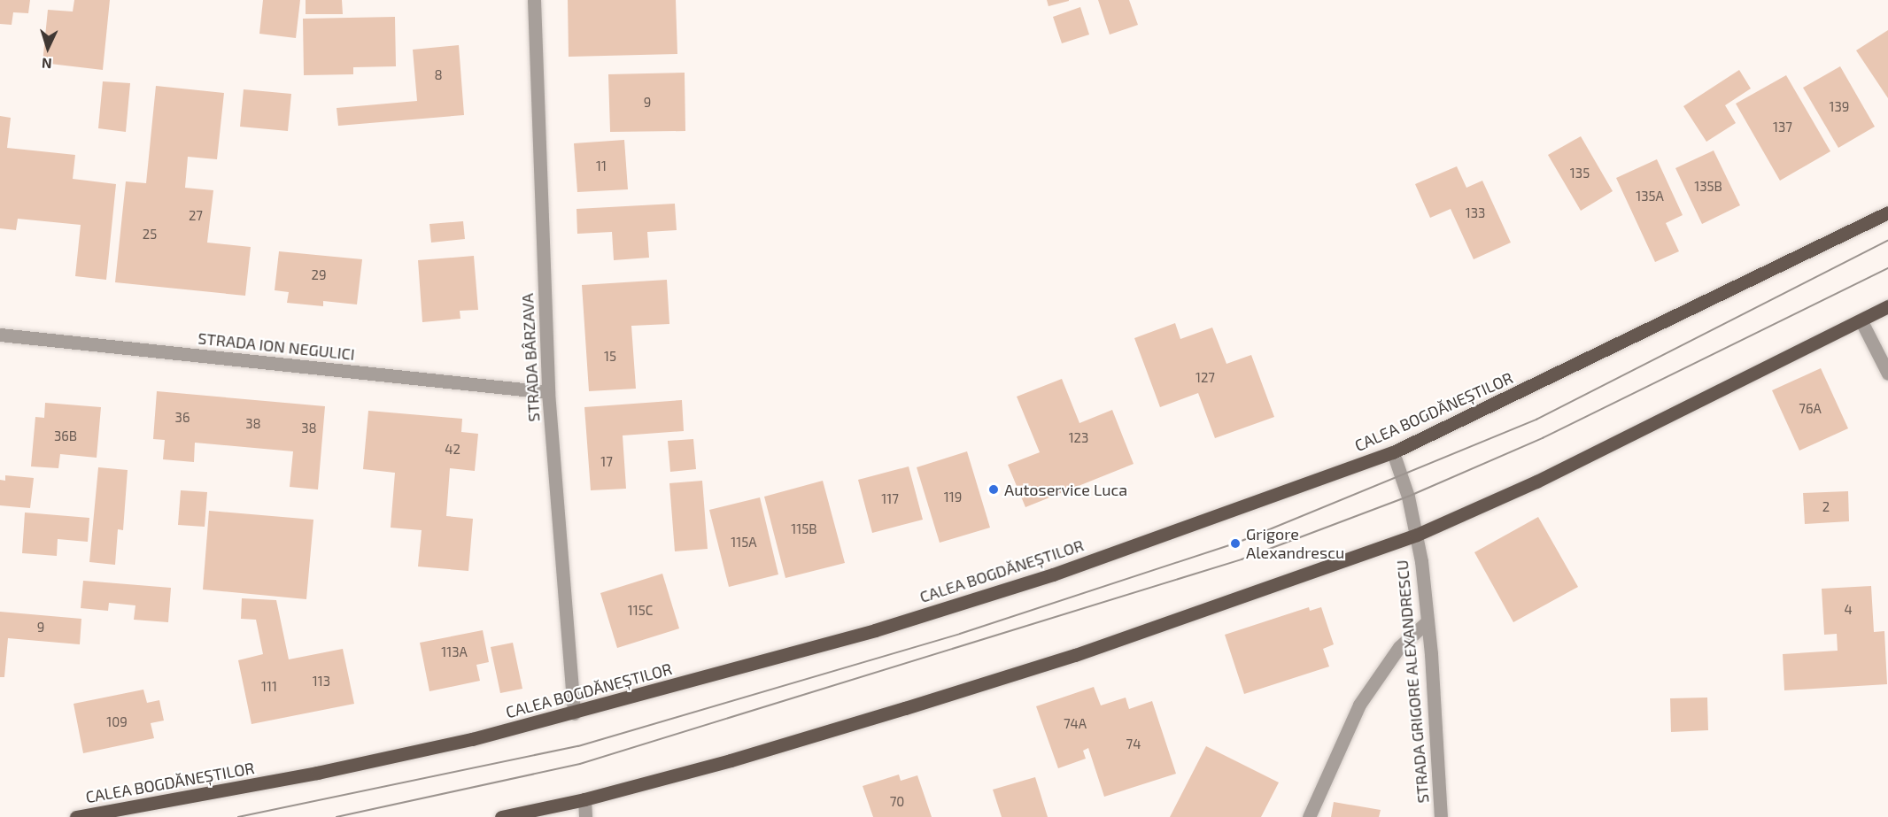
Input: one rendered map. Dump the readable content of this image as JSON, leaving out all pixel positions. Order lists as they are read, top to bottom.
{
  "streets": {
    "main road": ["CALEA BOGDĂNEȘTILOR"],
    "street": ["STRADA ION NEGULICI", "STRADA BÂRZAVA", "STRADA GRIGORE ALEXANDRESCU"]
  },
  "crossings": [
    ["STRADA ION NEGULICI", "STRADA BÂRZAVA"],
    ["STRADA BÂRZAVA", "CALEA BOGDĂNEȘTILOR"],
    ["CALEA BOGDĂNEȘTILOR", "STRADA GRIGORE ALEXANDRESCU"]
  ],
  "places": ["Autoservice Luca", "Grigore Alexandrescu"],
  "house_numbers": [
    "8",
    "9",
    "139",
    "137",
    "11",
    "135",
    "135B",
    "135A",
    "133",
    "27",
    "25",
    "29",
    "15",
    "127",
    "76A",
    "36",
    "38",
    "38",
    "36B",
    "123",
    "42",
    "17",
    "119",
    "117",
    "2",
    "115B",
    "115A",
    "4",
    "115C",
    "9",
    "113A",
    "113",
    "111",
    "109",
    "74A",
    "74",
    "70"
  ],
  "north": "bottom"
}
